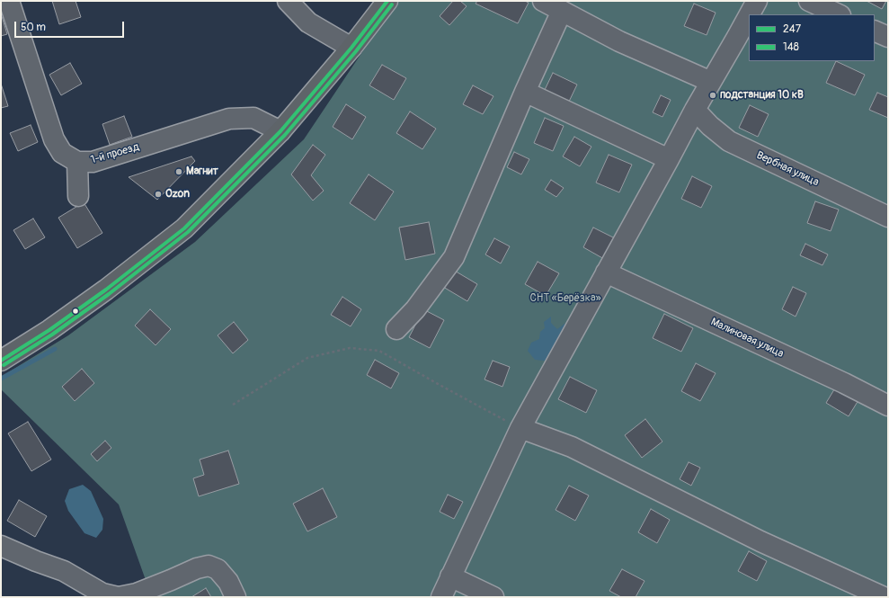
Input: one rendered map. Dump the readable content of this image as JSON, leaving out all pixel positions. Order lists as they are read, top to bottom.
{
  "streets": {
    "street": ["1-й проезд", "Вербная улица", "Малиновая улица"]
  },
  "parks": ["СНТ «Берёзка»"],
  "places": ["подстанция 10 кВ", "Магнит", "Ozon"],
  "lines": ["transit line 247", "transit line 148"],
  "legend": ["247", "148"],
  "scale_bar": "50 m"
}
